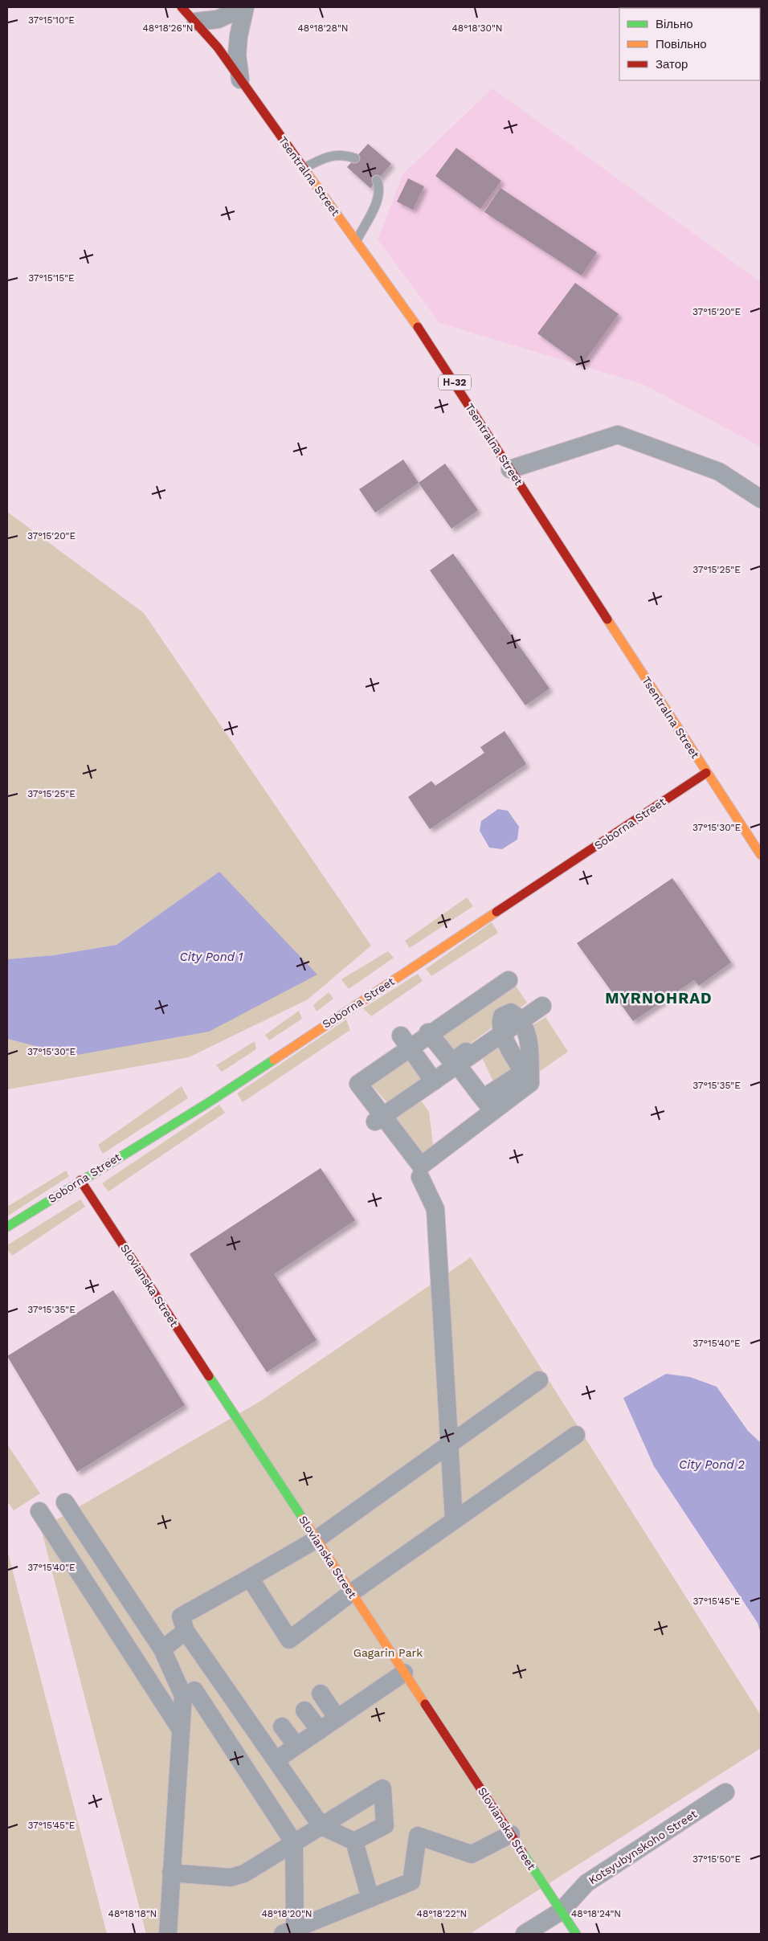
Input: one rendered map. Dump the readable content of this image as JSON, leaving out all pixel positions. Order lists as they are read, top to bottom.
{
  "streets": {
    "street": [
      "Tsentralna Street",
      "Н-32",
      "Soborna Street",
      "Slovianska Street",
      "Kotsyubynskoho Street"
    ]
  },
  "crossings": [
    ["Tsentralna Street", "Soborna Street"],
    ["Soborna Street", "Slovianska Street"],
    ["Slovianska Street", "Kotsyubynskoho Street"]
  ],
  "districts": ["MYRNOHRAD"],
  "water": ["City Pond 1", "City Pond 2"],
  "parks": ["Gagarin Park"],
  "legend": ["Вільно", "Повільно", "Затор"],
  "coordinates": [
    "37°15'10\"E",
    "48°18'26\"N",
    "48°18'28\"N",
    "48°18'30\"N",
    "37°15'15\"E",
    "37°15'20\"E",
    "37°15'25\"E",
    "37°15'30\"E",
    "37°15'35\"E",
    "37°15'40\"E",
    "37°15'45\"E",
    "37°15'50\"E",
    "48°18'18\"N",
    "48°18'20\"N",
    "48°18'22\"N",
    "48°18'24\"N"
  ]
}
